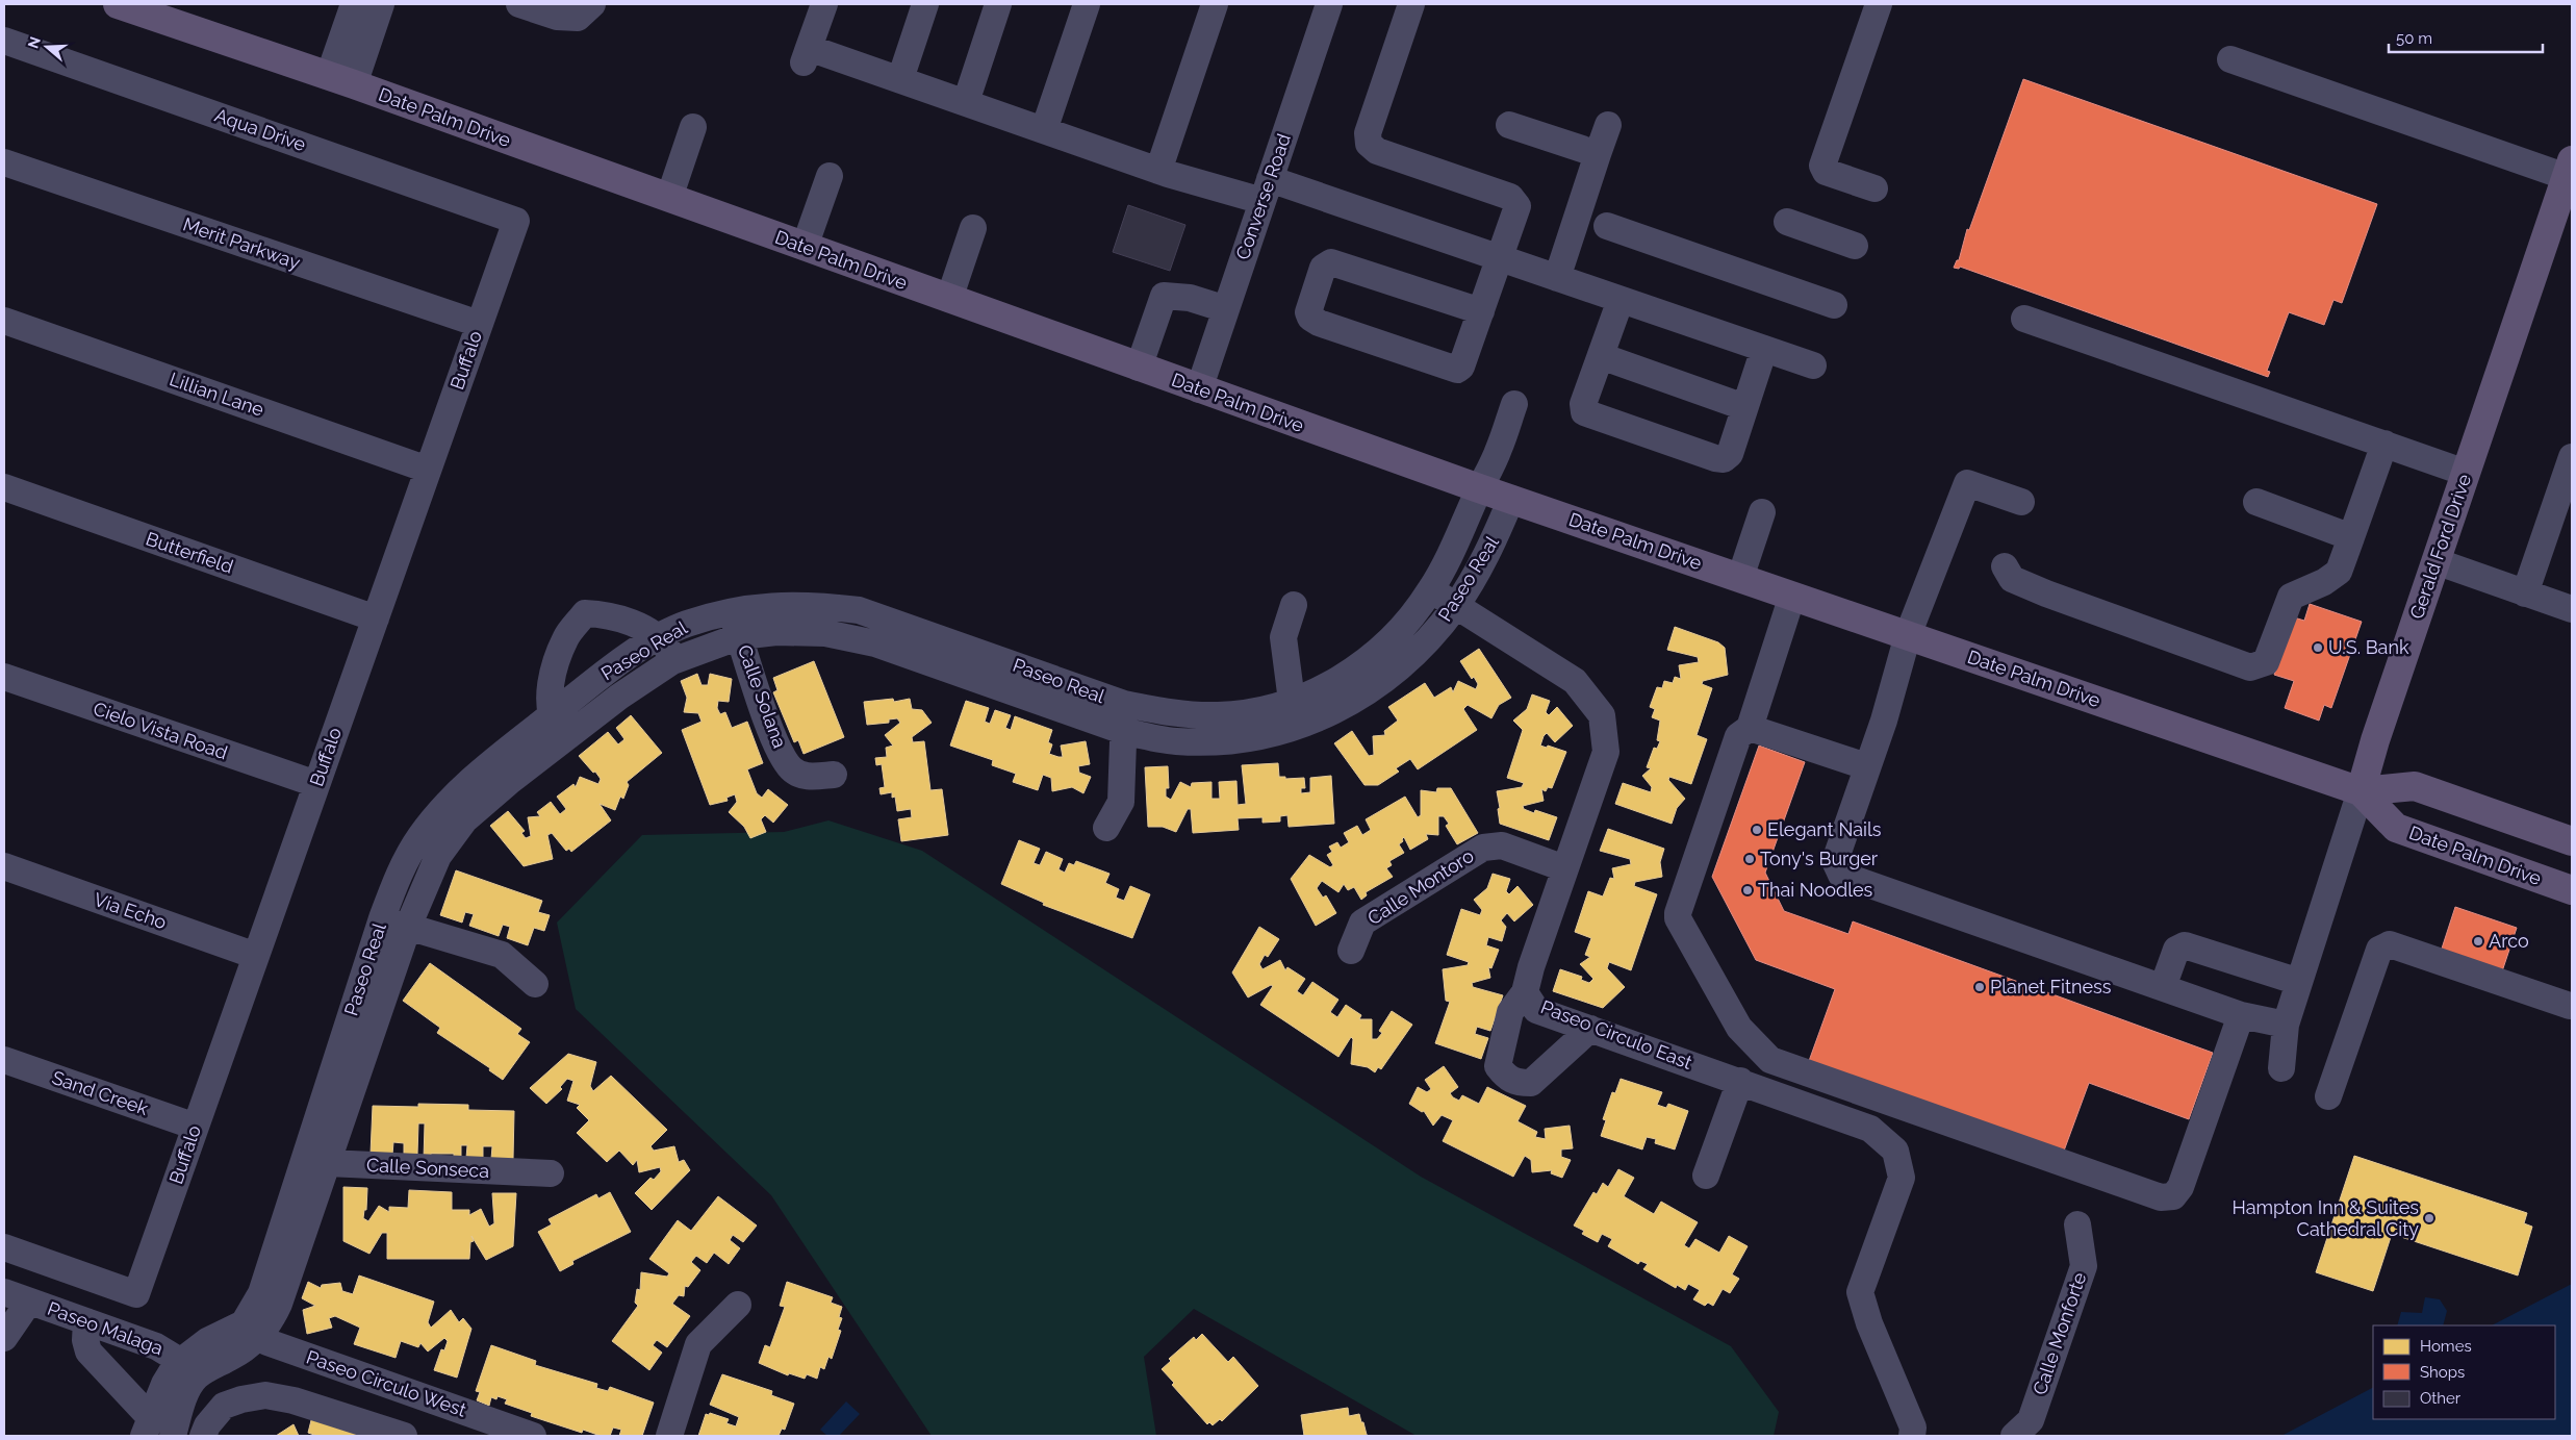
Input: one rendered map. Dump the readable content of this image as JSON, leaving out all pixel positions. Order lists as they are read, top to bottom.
{
  "streets": {
    "main road": ["Date Palm Drive", "Gerald Ford Drive"],
    "street": [
      "Aqua Drive",
      "Converse Road",
      "Merit Parkway",
      "Buffalo",
      "Lillian Lane",
      "Butterfield",
      "Paseo Real",
      "Calle Solana",
      "Cielo Vista Road",
      "Calle Montoro",
      "Via Echo",
      "Paseo Circulo East",
      "Sand Creek",
      "Calle Sonseca",
      "Paseo Malaga",
      "Calle Monforte",
      "Paseo Circulo West"
    ]
  },
  "crossings": [
    ["Date Palm Drive", "Converse Road"],
    ["Date Palm Drive", "Gerald Ford Drive"],
    ["Date Palm Drive", "Paseo Real"],
    ["Aqua Drive", "Buffalo"],
    ["Merit Parkway", "Buffalo"],
    ["Buffalo", "Lillian Lane"],
    ["Buffalo", "Butterfield"],
    ["Buffalo", "Cielo Vista Road"],
    ["Buffalo", "Via Echo"],
    ["Buffalo", "Sand Creek"],
    ["Paseo Real", "Calle Solana"],
    ["Paseo Real", "Paseo Circulo East"],
    ["Paseo Real", "Calle Sonseca"],
    ["Paseo Real", "Paseo Circulo West"],
    ["Calle Montoro", "Paseo Circulo East"]
  ],
  "places": [
    "U.S. Bank",
    "Elegant Nails",
    "Tony's Burger",
    "Thai Noodles",
    "Arco",
    "Planet Fitness",
    "Hampton Inn & Suites Cathedral City"
  ],
  "legend": ["Homes", "Shops", "Other"],
  "scale_bar": "50 m",
  "north": "left"
}
